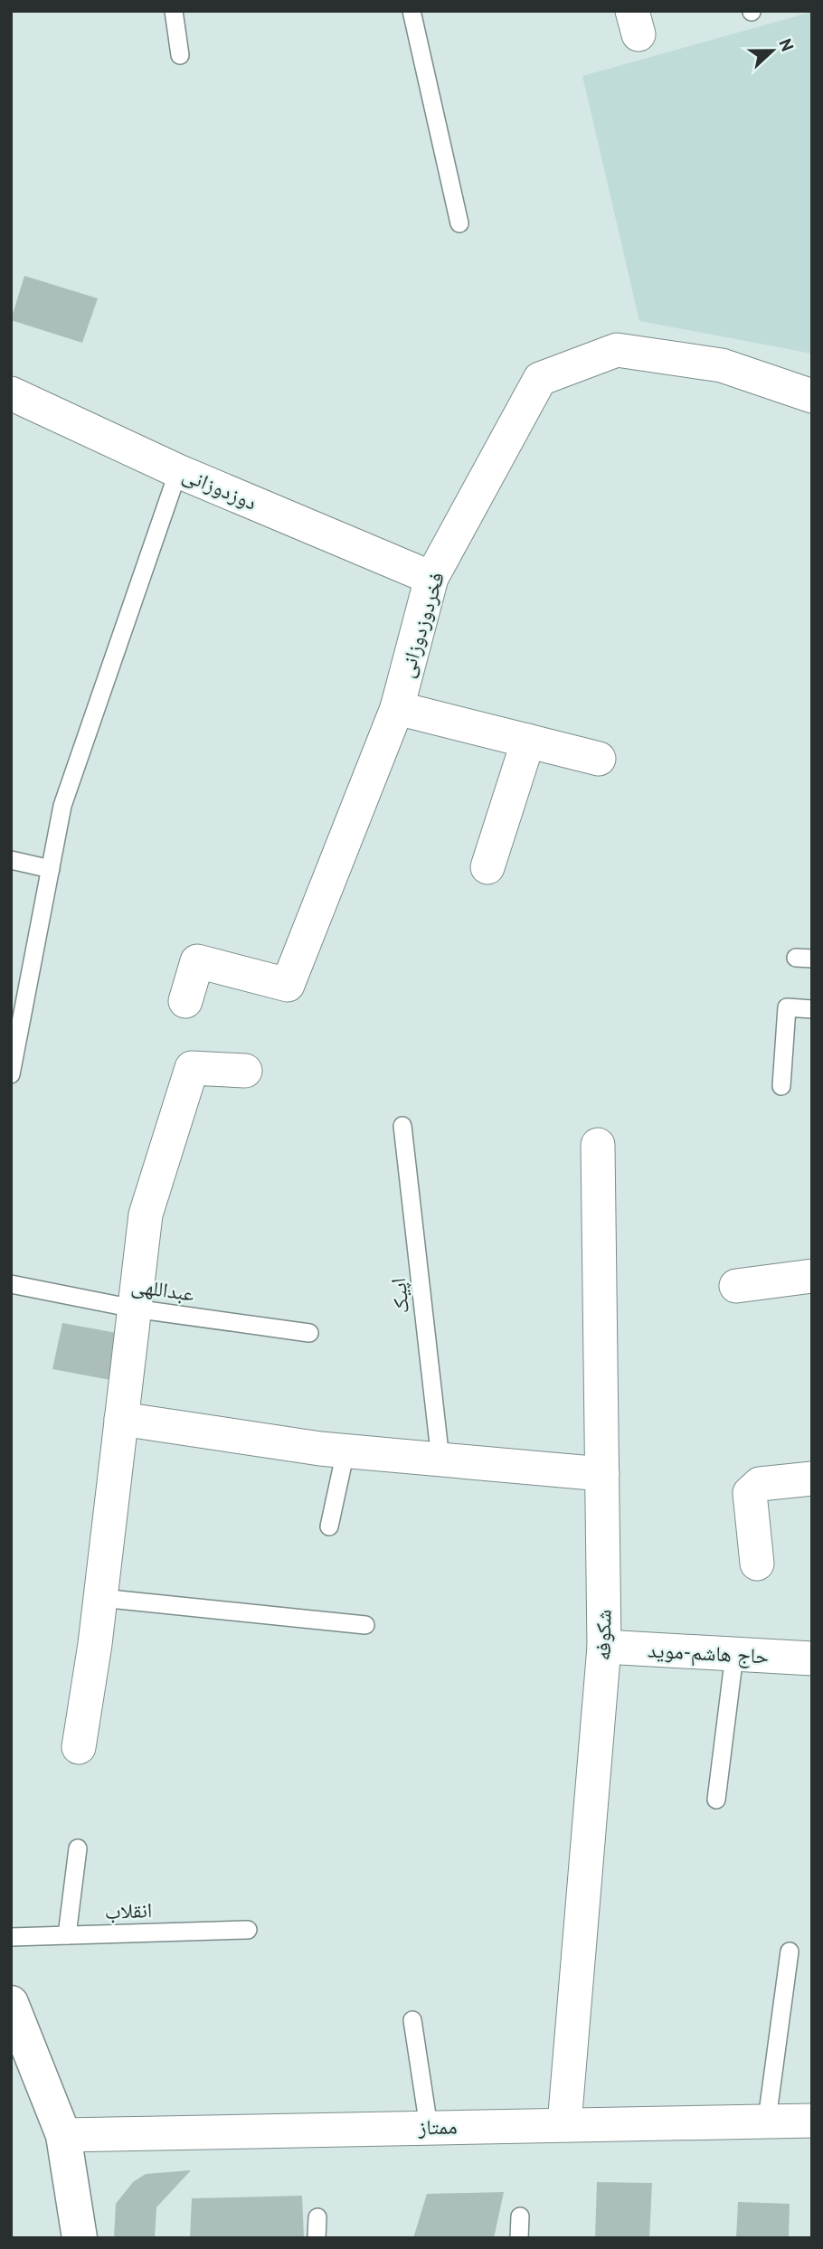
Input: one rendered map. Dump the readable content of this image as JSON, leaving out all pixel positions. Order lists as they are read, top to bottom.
{
  "streets": {
    "street": [
      "دوزدوزانی",
      "فخردوزدوزانی",
      "شکوفه",
      "حاج هاشم-موید",
      "ممتاز"
    ],
    "lane": ["عبداللهی", "اپیک", "انقلاب"]
  },
  "crossings": [
    ["دوزدوزانی", "فخردوزدوزانی"],
    ["شکوفه", "حاج هاشم-موید"],
    ["شکوفه", "ممتاز"]
  ],
  "north": "right"
}
